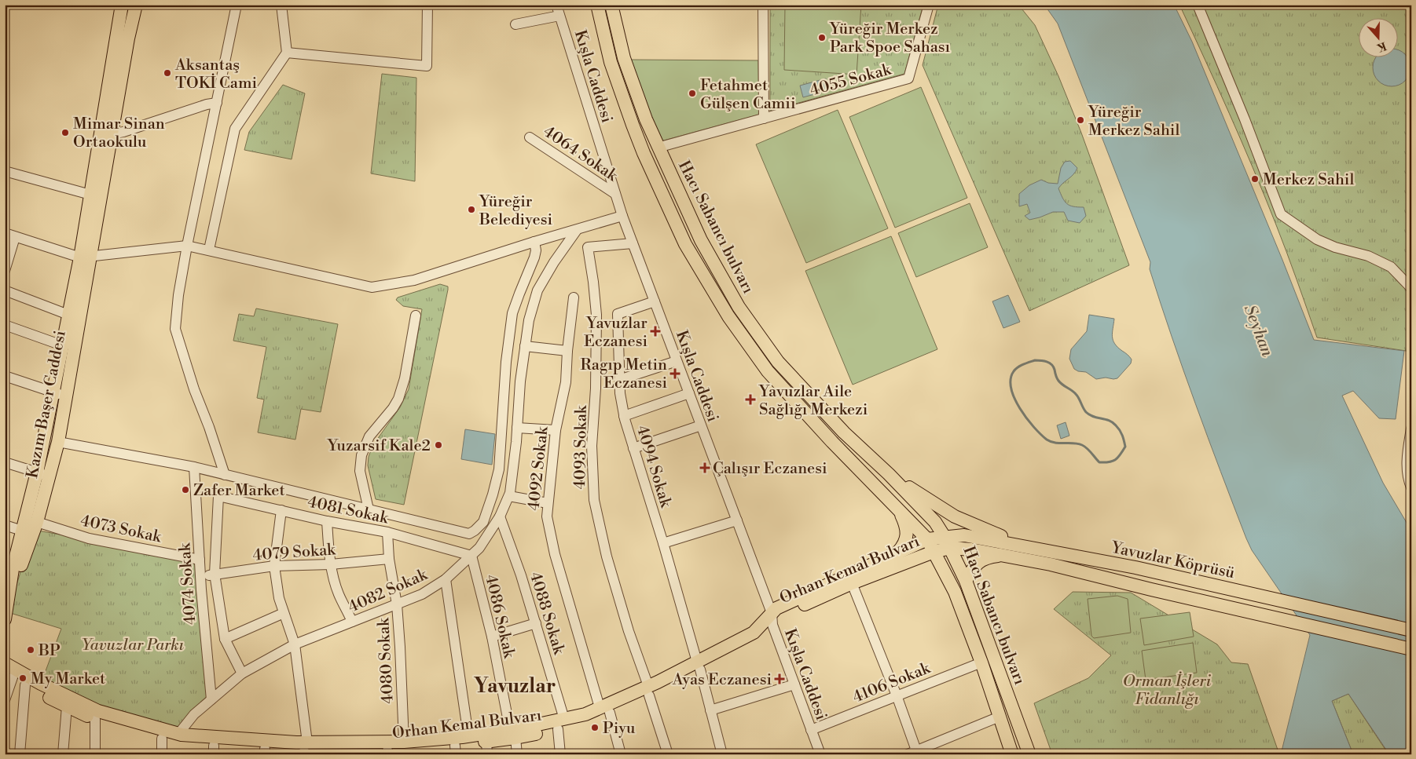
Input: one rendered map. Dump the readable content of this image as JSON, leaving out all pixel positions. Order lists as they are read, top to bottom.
{
  "streets": {
    "main road": [
      "Hacı Sabancı bulvarı",
      "Kazım Başer Caddesi",
      "Yavuzlar Köprüsü",
      "Orhan Kemal Bulvarı"
    ],
    "street": [
      "Kışla Caddesi",
      "4055 Sokak",
      "4064 Sokak",
      "4093 Sokak",
      "4094 Sokak",
      "4092 Sokak",
      "4081 Sokak",
      "4073 Sokak",
      "4079 Sokak",
      "4074 Sokak",
      "4082 Sokak",
      "4088 Sokak",
      "4086 Sokak",
      "4080 Sokak",
      "4106 Sokak"
    ]
  },
  "crossings": [
    ["Kışla Caddesi", "4064 Sokak"],
    ["Kışla Caddesi", "4093 Sokak"],
    ["Kışla Caddesi", "4094 Sokak"],
    ["Kışla Caddesi", "Orhan Kemal Bulvarı"],
    ["Kışla Caddesi", "4106 Sokak"],
    ["4055 Sokak", "Hacı Sabancı bulvarı"],
    ["Hacı Sabancı bulvarı", "Yavuzlar Köprüsü"],
    ["Hacı Sabancı bulvarı", "Orhan Kemal Bulvarı"],
    ["Hacı Sabancı bulvarı", "4106 Sokak"],
    ["Kazım Başer Caddesi", "4073 Sokak"],
    ["4093 Sokak", "Orhan Kemal Bulvarı"],
    ["4094 Sokak", "Orhan Kemal Bulvarı"],
    ["4092 Sokak", "Orhan Kemal Bulvarı"],
    ["4081 Sokak", "4079 Sokak"],
    ["4081 Sokak", "4082 Sokak"],
    ["4081 Sokak", "4086 Sokak"],
    ["4081 Sokak", "4080 Sokak"],
    ["4073 Sokak", "4074 Sokak"],
    ["4079 Sokak", "4074 Sokak"],
    ["4079 Sokak", "4080 Sokak"],
    ["Yavuzlar Köprüsü", "Orhan Kemal Bulvarı"],
    ["Orhan Kemal Bulvarı", "4082 Sokak"],
    ["Orhan Kemal Bulvarı", "4088 Sokak"],
    ["Orhan Kemal Bulvarı", "4086 Sokak"],
    ["Orhan Kemal Bulvarı", "4080 Sokak"],
    ["4074 Sokak", "4082 Sokak"],
    ["4082 Sokak", "4088 Sokak"],
    ["4082 Sokak", "4086 Sokak"],
    ["4082 Sokak", "4080 Sokak"]
  ],
  "districts": ["Yavuzlar"],
  "water": ["Seyhan"],
  "parks": ["Yavuzlar Parkı", "Orman İşleri Fidanlığı"],
  "places": {
    "other": [
      "Yüreğir Merkez Park Spoe Sahası",
      "Aksantaş TOKİ Cami",
      "Fetahmet Gülşen Camii",
      "Yüreğir Merkez Sahil",
      "Mimar Sinan Ortaokulu",
      "Merkez Sahil",
      "Yüreğir Belediyesi",
      "Yuzarsif Kale2",
      "Zafer Market",
      "BP",
      "My Market",
      "Piyu"
    ],
    "health": [
      "Yavuzlar Eczanesi",
      "Ragıp Metin Eczanesi",
      "Yavuzlar Aile Sağlığı Merkezi",
      "Çalışır Eczanesi",
      "Ayas Eczanesi"
    ]
  },
  "north": "bottom"
}
